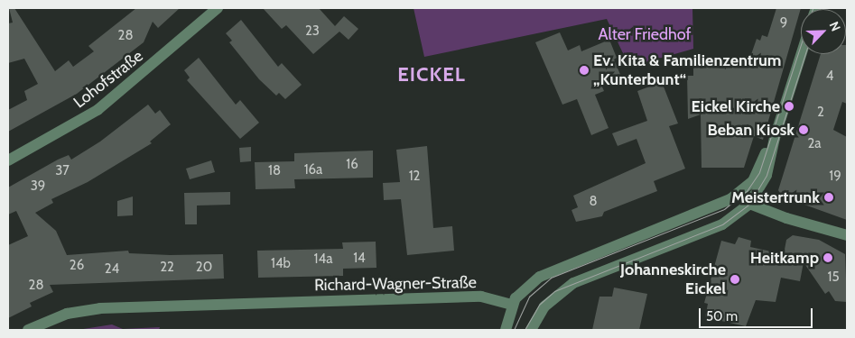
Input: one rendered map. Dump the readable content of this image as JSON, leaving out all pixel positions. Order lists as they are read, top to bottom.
{
  "streets": {
    "street": ["Lohofstraße", "Richard-Wagner-Straße"]
  },
  "districts": ["EICKEL"],
  "parks": ["Alter Friedhof"],
  "places": [
    "Ev. Kita & Familienzentrum „Kunterbunt“",
    "Eickel Kirche",
    "Beban Kiosk",
    "Meistertrunk",
    "Heitkamp",
    "Johanneskirche Eickel"
  ],
  "house_numbers": [
    "9",
    "23",
    "28",
    "4",
    "2",
    "2a",
    "16",
    "16a",
    "37",
    "18",
    "12",
    "19",
    "39",
    "8",
    "14",
    "14a",
    "14b",
    "26",
    "22",
    "20",
    "24",
    "15",
    "28"
  ],
  "scale_bar": "50 m",
  "north": "top right"
}
